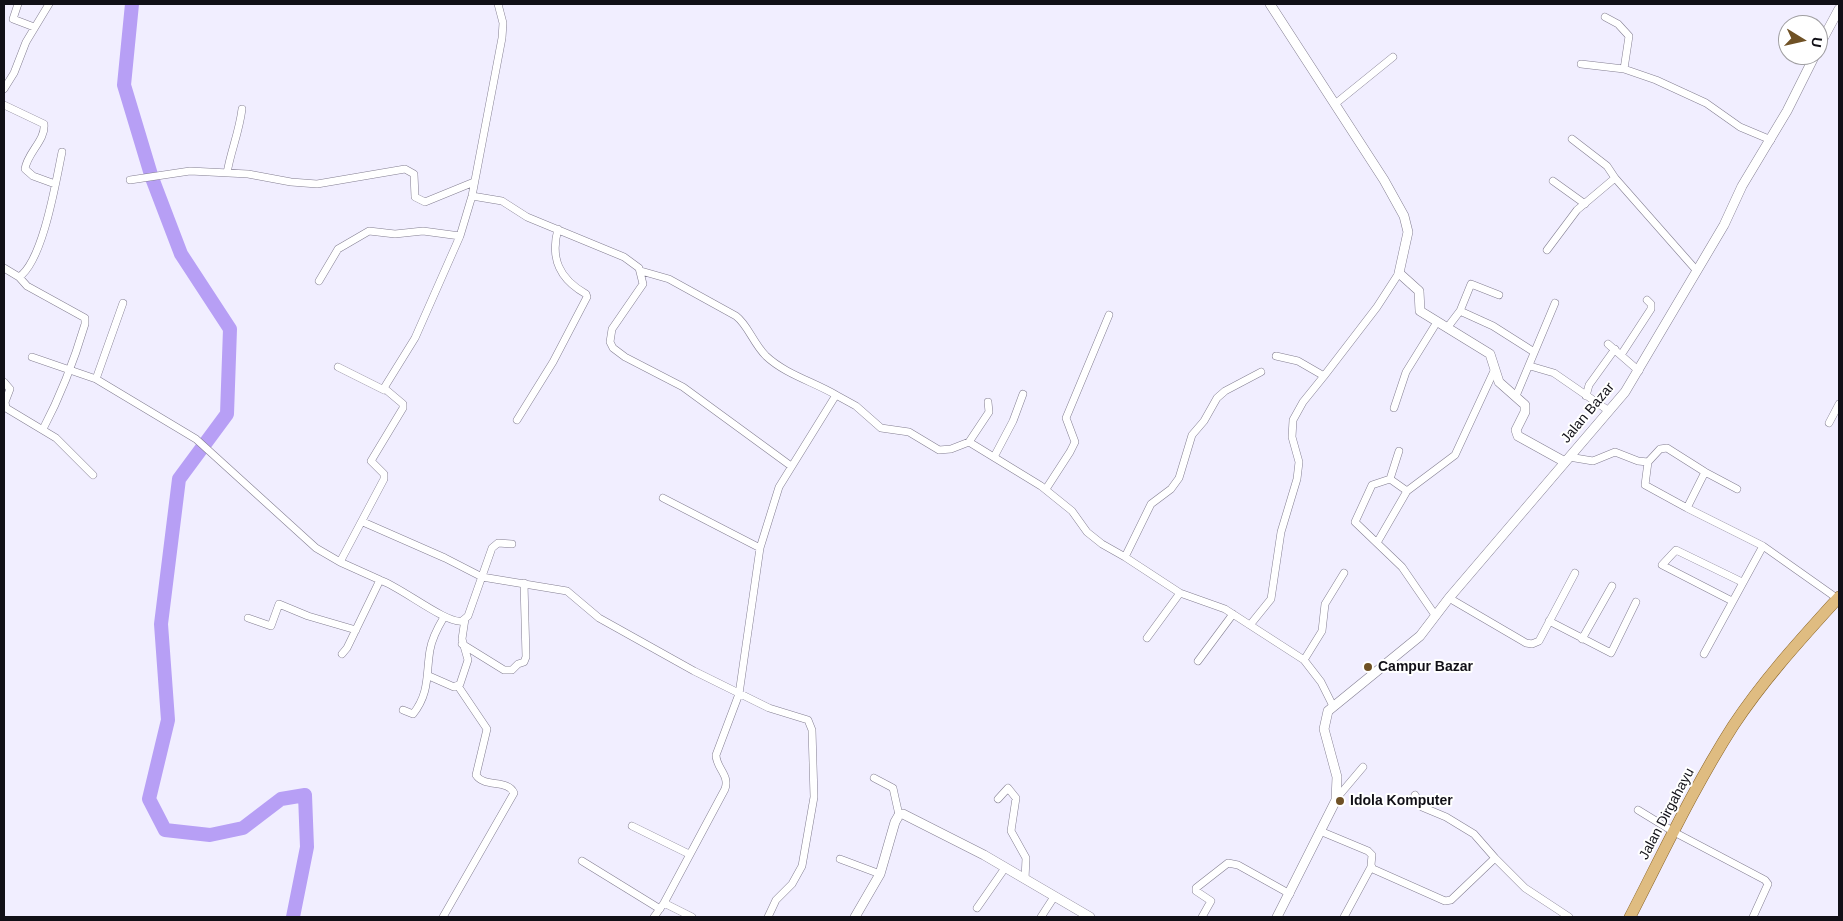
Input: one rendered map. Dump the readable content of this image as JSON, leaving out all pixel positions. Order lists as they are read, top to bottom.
{
  "streets": {
    "main road": ["Jalan Dirgahayu"],
    "street": ["Jalan Bazar"]
  },
  "places": ["Campur Bazar", "Idola Komputer"],
  "north": "right"
}
